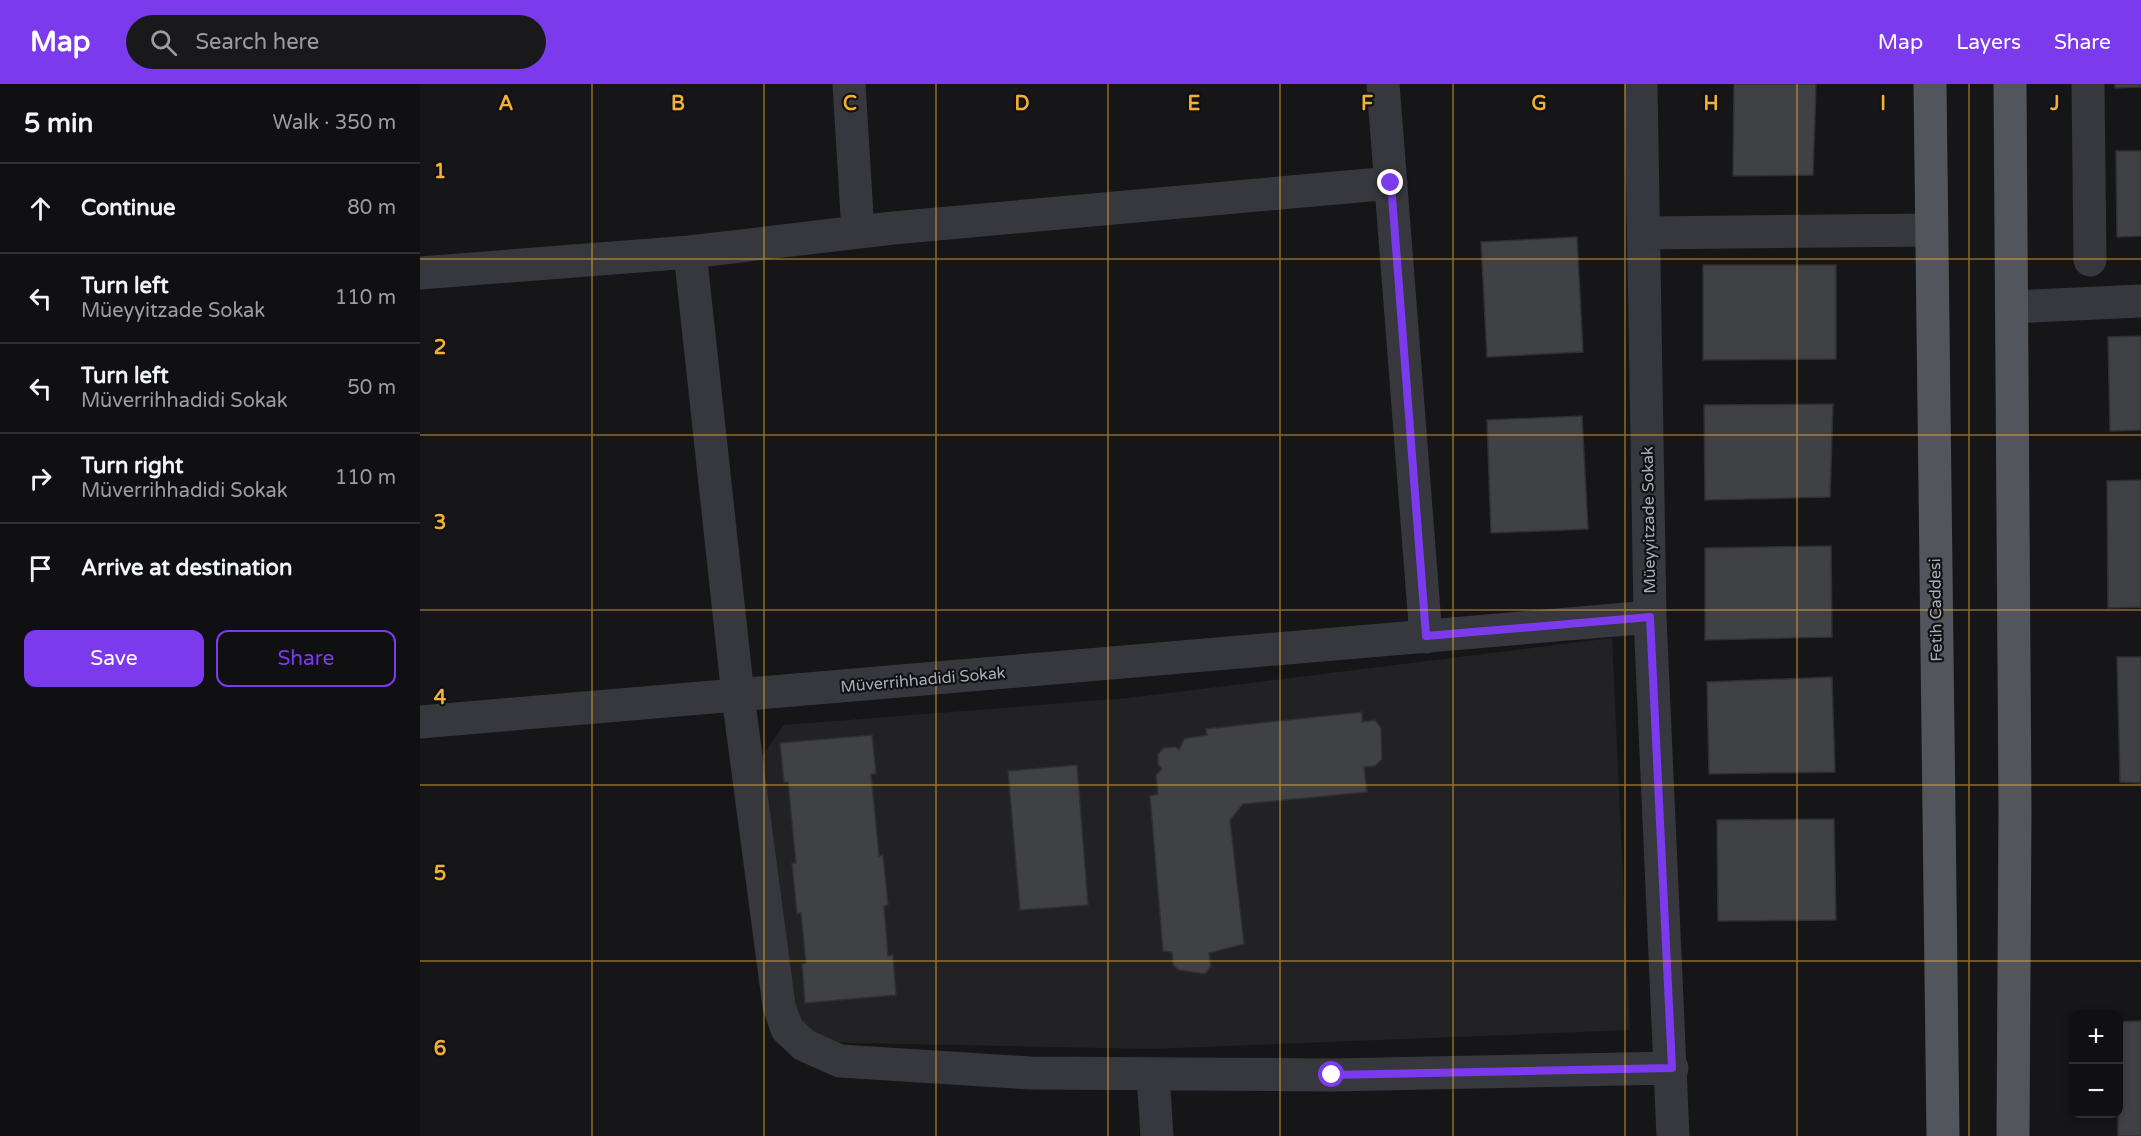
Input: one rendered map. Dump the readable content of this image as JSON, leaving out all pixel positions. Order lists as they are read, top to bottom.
{
  "streets": {
    "main road": ["Fetih Caddesi"],
    "street": ["Müeyyitzade Sokak", "Müverrihhadidi Sokak"]
  },
  "crossings": [
    ["Müeyyitzade Sokak", "Müverrihhadidi Sokak"]
  ],
  "page": {
    "header": "Map",
    "search": "Search here",
    "nav": ["Map", "Layers", "Share"],
    "heading": ["5 min", "Walk · 350 m"],
    "list": [
      ["Continue", "80 m"],
      ["Turn left", "Müeyyitzade Sokak", "110 m"],
      ["Turn left", "Müverrihhadidi Sokak", "50 m"],
      ["Turn right", "Müverrihhadidi Sokak", "110 m"],
      "Arrive at destination"
    ],
    "buttons": ["Save", "Share"],
    "map_buttons": ["+", "−"]
  },
  "grid": {
    "columns": [
      "A",
      "B",
      "C",
      "D",
      "E",
      "F",
      "G",
      "H",
      "I",
      "J"
    ],
    "rows": [
      "1",
      "2",
      "3",
      "4",
      "5",
      "6"
    ]
  }
}
